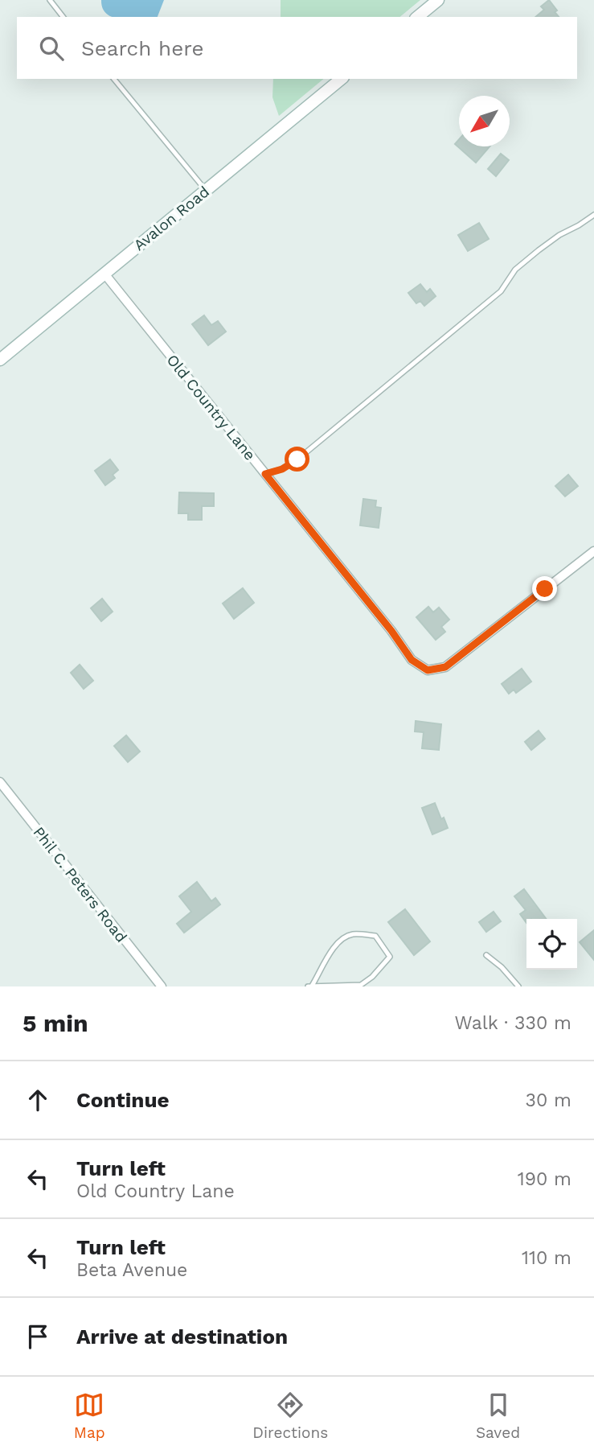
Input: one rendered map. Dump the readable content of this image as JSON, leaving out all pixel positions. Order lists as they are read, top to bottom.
{
  "streets": {
    "main road": ["Avalon Road"],
    "street": ["Old Country Lane", "Phil C. Peters Road"]
  },
  "crossings": [
    ["Avalon Road", "Old Country Lane"]
  ],
  "north": "bottom left",
  "page": {
    "search": "Search here",
    "heading": ["5 min", "Walk · 330 m"],
    "list": [
      ["Continue", "30 m"],
      ["Turn left", "Old Country Lane", "190 m"],
      ["Turn left", "Beta Avenue", "110 m"],
      "Arrive at destination"
    ],
    "nav": ["Map", "Directions", "Saved"]
  }
}
